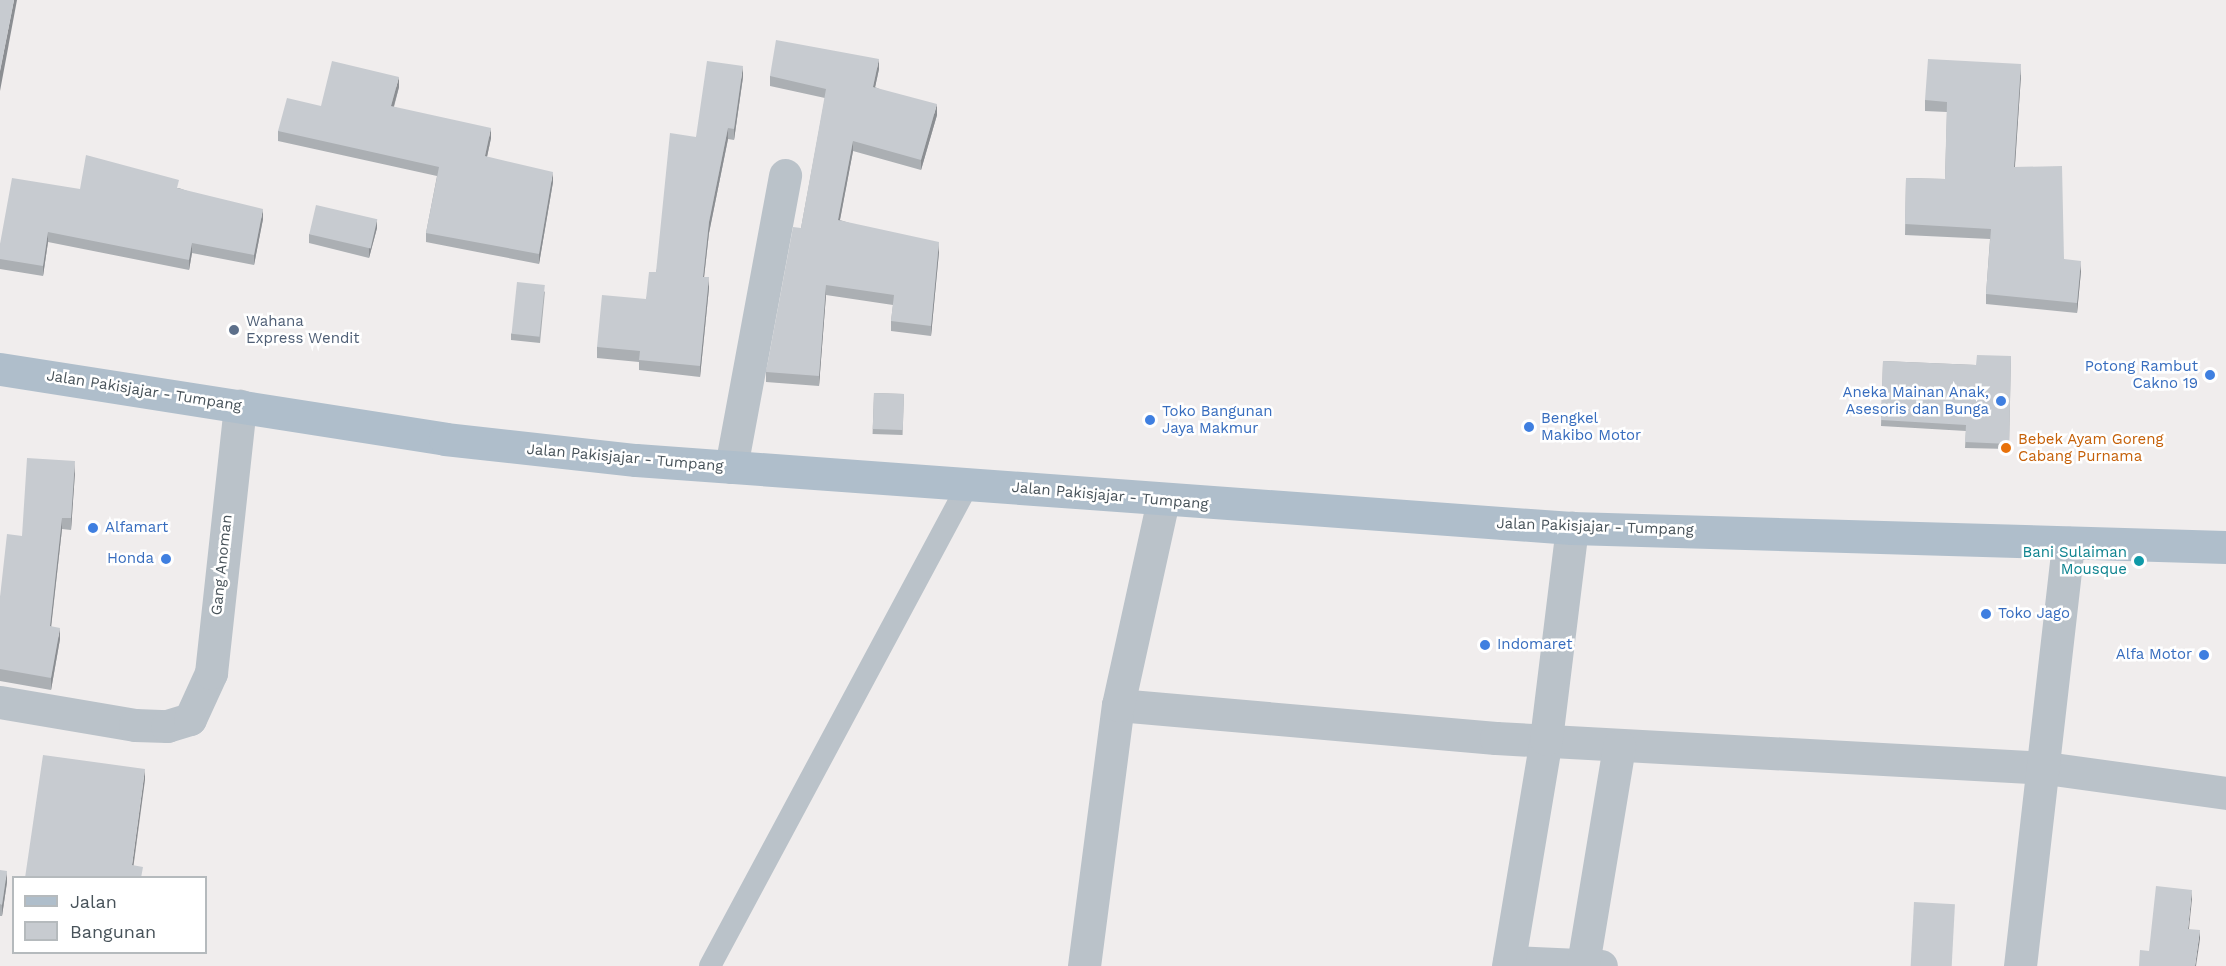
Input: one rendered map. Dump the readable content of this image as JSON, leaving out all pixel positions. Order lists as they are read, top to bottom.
{
  "streets": {
    "main road": ["Jalan Pakisjajar - Tumpang"],
    "street": ["Gang Anoman"]
  },
  "crossings": [
    ["Jalan Pakisjajar - Tumpang", "Gang Anoman"]
  ],
  "places": [
    "Wahana Express Wendit",
    "Potong Rambut Cakno 19",
    "Aneka Mainan Anak, Asesoris dan Bunga",
    "Toko Bangunan Jaya Makmur",
    "Bengkel Makibo Motor",
    "Bebek Ayam Goreng Cabang Purnama",
    "Alfamart",
    "Honda",
    "Bani Sulaiman Mousque",
    "Toko Jago",
    "Indomaret",
    "Alfa Motor"
  ],
  "legend": ["Jalan", "Bangunan"]
}
